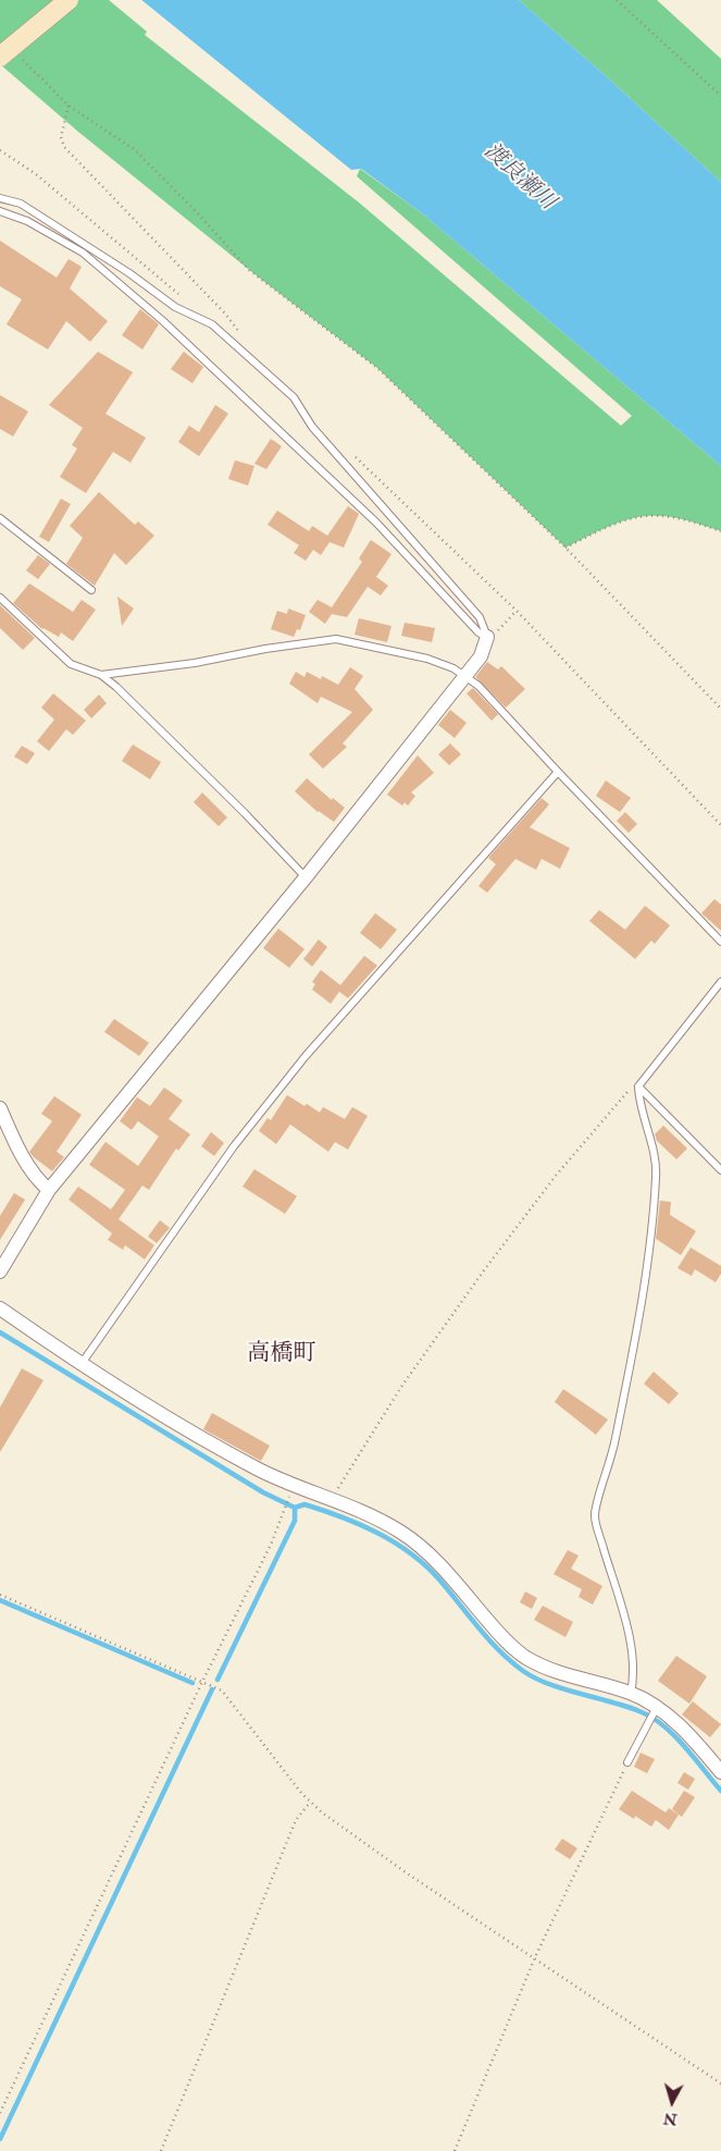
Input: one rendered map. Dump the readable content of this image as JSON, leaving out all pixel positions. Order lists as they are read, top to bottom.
{
  "districts": ["高橋町"],
  "water": ["渡良瀬川"],
  "north": "bottom"
}
